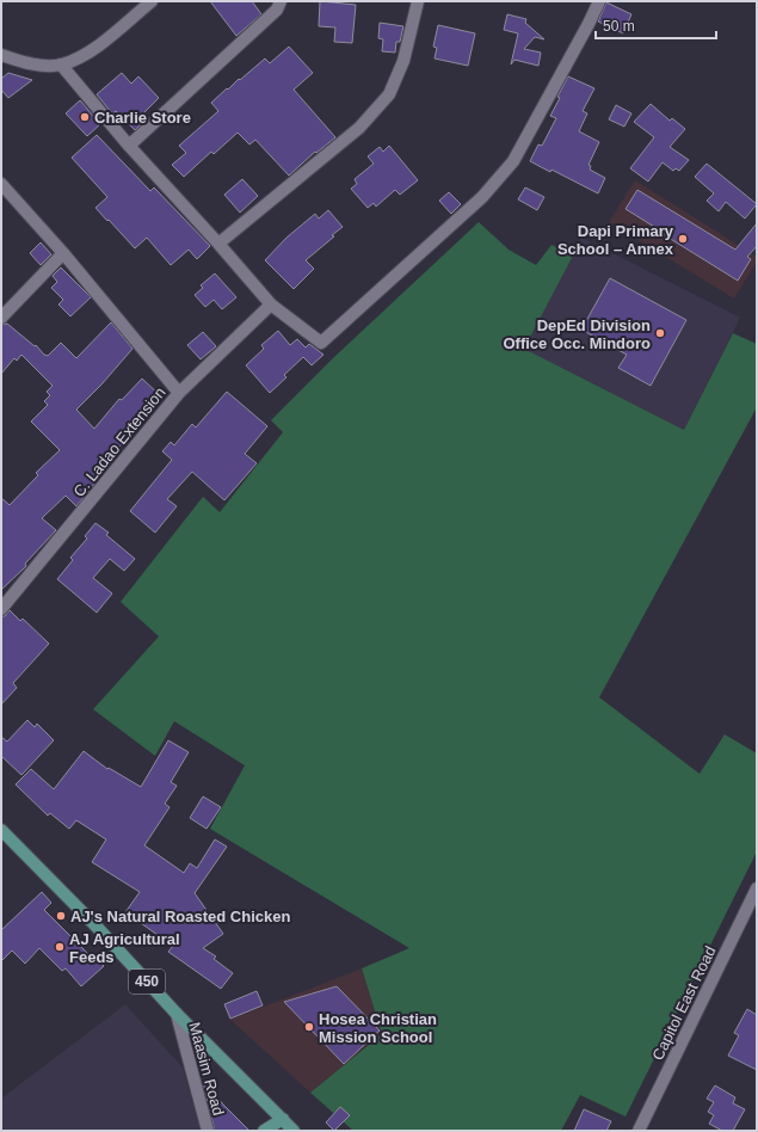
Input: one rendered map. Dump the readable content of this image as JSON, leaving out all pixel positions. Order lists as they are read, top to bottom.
{
  "streets": {
    "main road": ["450"],
    "street": ["C. Ladao Extension", "Capitol East Road", "Maasim Road"]
  },
  "crossings": [
    ["450", "Maasim Road"]
  ],
  "places": [
    "Charlie Store",
    "Dapi Primary School – Annex",
    "DepEd Division Office Occ. Mindoro",
    "AJ's Natural Roasted Chicken",
    "AJ Agricultural Feeds",
    "Hosea Christian Mission School"
  ],
  "scale_bar": "50 m"
}
